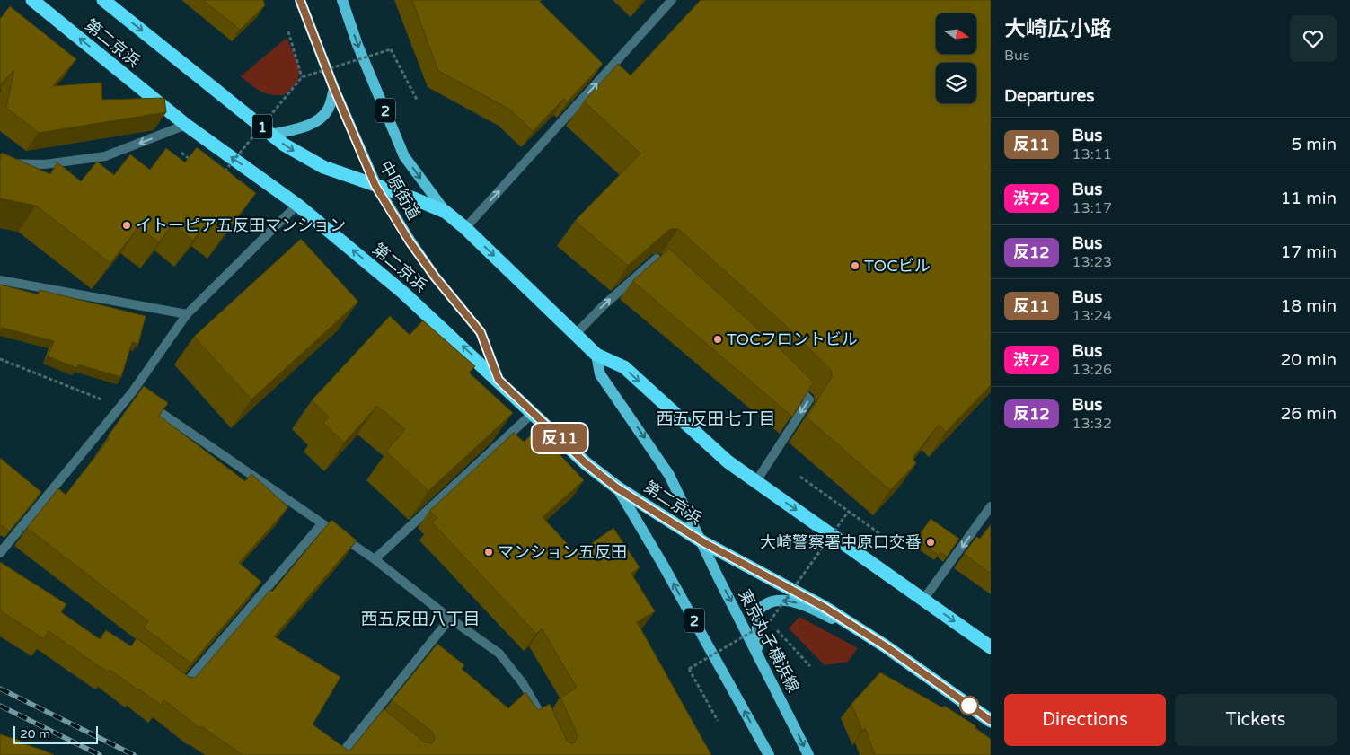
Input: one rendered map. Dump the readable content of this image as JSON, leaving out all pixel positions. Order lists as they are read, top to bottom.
{
  "streets": {
    "highway": ["第二京浜", "1"],
    "main road": ["2", "中原街道", "東京丸子横浜線"]
  },
  "crossings": [
    ["第二京浜", "2"],
    ["第二京浜", "中原街道"],
    ["第二京浜", "東京丸子横浜線"]
  ],
  "districts": ["西五反田七丁目", "西五反田八丁目"],
  "places": [
    "イトーピア五反田マンション",
    "TOCビル",
    "TOCフロントビル",
    "大崎警察署中原口交番",
    "マンション五反田"
  ],
  "lines": ["bus line 反11"],
  "scale_bar": "20 m",
  "north": "right",
  "page": {
    "on_map": "反11",
    "heading": [
      ["大崎広小路", "Bus"],
      "Departures"
    ],
    "list": [
      {
        "mark": "反11",
        "name": "Bus",
        "note": "13:11",
        "value": "5 min"
      },
      {
        "mark": "渋72",
        "name": "Bus",
        "note": "13:17",
        "value": "11 min"
      },
      {
        "mark": "反12",
        "name": "Bus",
        "note": "13:23",
        "value": "17 min"
      },
      {
        "mark": "反11",
        "name": "Bus",
        "note": "13:24",
        "value": "18 min"
      },
      {
        "mark": "渋72",
        "name": "Bus",
        "note": "13:26",
        "value": "20 min"
      },
      {
        "mark": "反12",
        "name": "Bus",
        "note": "13:32",
        "value": "26 min"
      }
    ],
    "buttons": ["Directions", "Tickets"],
    "scale": "20 m"
  }
}
